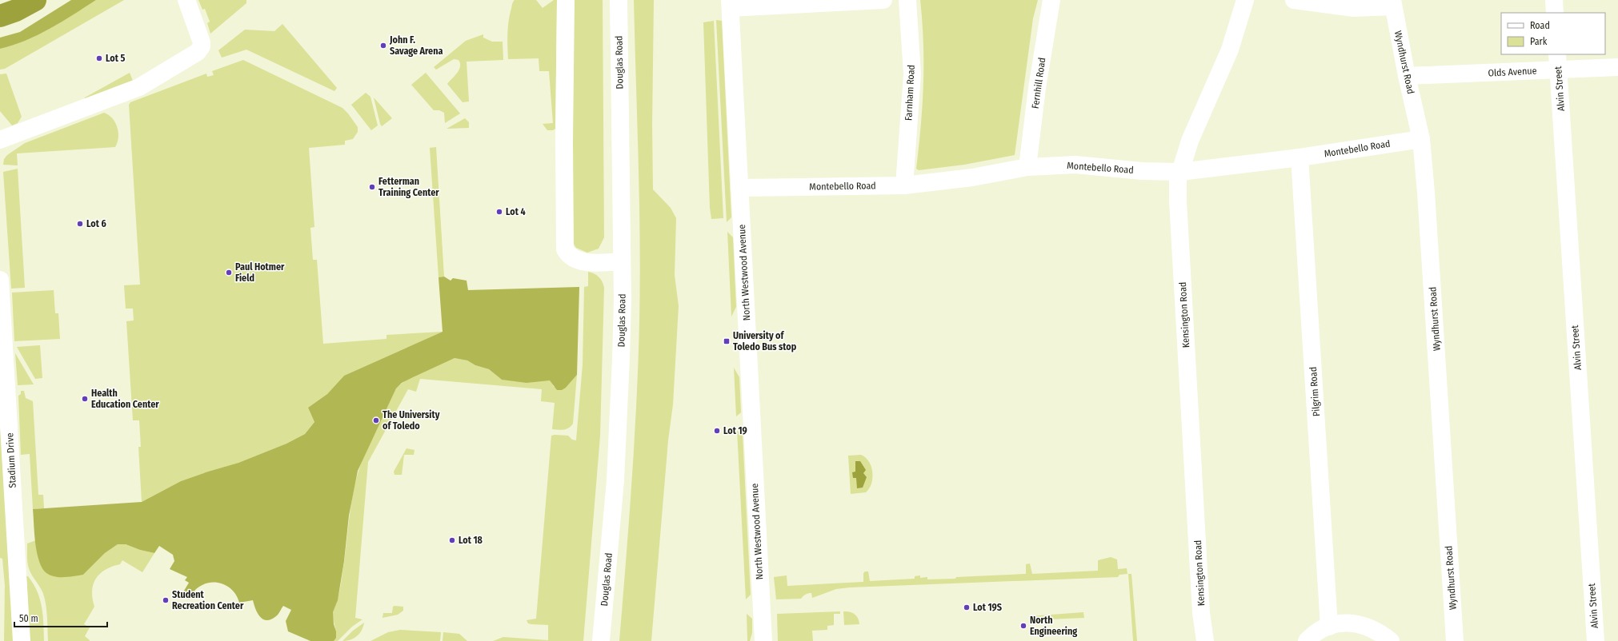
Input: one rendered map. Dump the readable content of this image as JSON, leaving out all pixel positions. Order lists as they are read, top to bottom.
{
  "streets": {
    "street": [
      "Douglas Road",
      "Wyndhurst Road",
      "Olds Avenue",
      "Fernhill Road",
      "Alvin Street",
      "Farnham Road",
      "Montebello Road",
      "North Westwood Avenue",
      "Kensington Road",
      "Pilgrim Road",
      "Stadium Drive"
    ]
  },
  "crossings": [
    ["Wyndhurst Road", "Olds Avenue"],
    ["Wyndhurst Road", "Montebello Road"],
    ["Olds Avenue", "Alvin Street"],
    ["Fernhill Road", "Montebello Road"],
    ["Farnham Road", "Montebello Road"],
    ["Montebello Road", "North Westwood Avenue"],
    ["Montebello Road", "Kensington Road"],
    ["Montebello Road", "Pilgrim Road"]
  ],
  "places": {
    "other": [
      "John F. Savage Arena",
      "Lot 5",
      "Fetterman Training Center",
      "Lot 4",
      "Lot 6",
      "Paul Hotmer Field",
      "Health Education Center",
      "The University of Toledo",
      "Lot 19",
      "Lot 18",
      "Student Recreation Center",
      "Lot 19S",
      "North Engineering"
    ],
    "transit": ["University of Toledo Bus stop"]
  },
  "legend": ["Road", "Park"],
  "scale_bar": "50 m"
}
